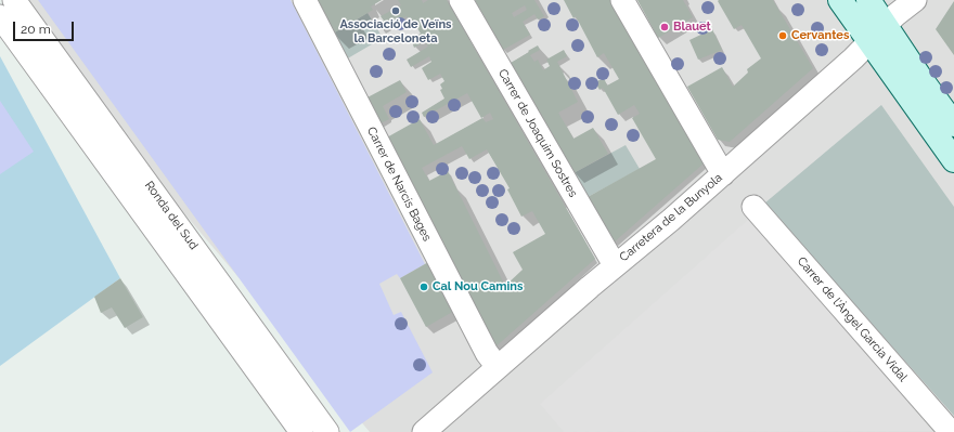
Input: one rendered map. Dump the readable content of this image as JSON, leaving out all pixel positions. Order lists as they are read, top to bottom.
{
  "streets": {
    "street": [
      "Carrer de Joaquim Sostres",
      "Carrer de Narcís Bages",
      "Ronda del Sud",
      "Carretera de la Bunyola",
      "Carrer de l'Àngel Garcia Vidal"
    ]
  },
  "crossings": [
    ["Carrer de Joaquim Sostres", "Carretera de la Bunyola"],
    ["Carrer de Narcís Bages", "Carretera de la Bunyola"]
  ],
  "places": [
    "Associació de Veïns la Barceloneta",
    "Blauet",
    "Cervantes",
    "Cal Nou Camins"
  ],
  "scale_bar": "20 m"
}
